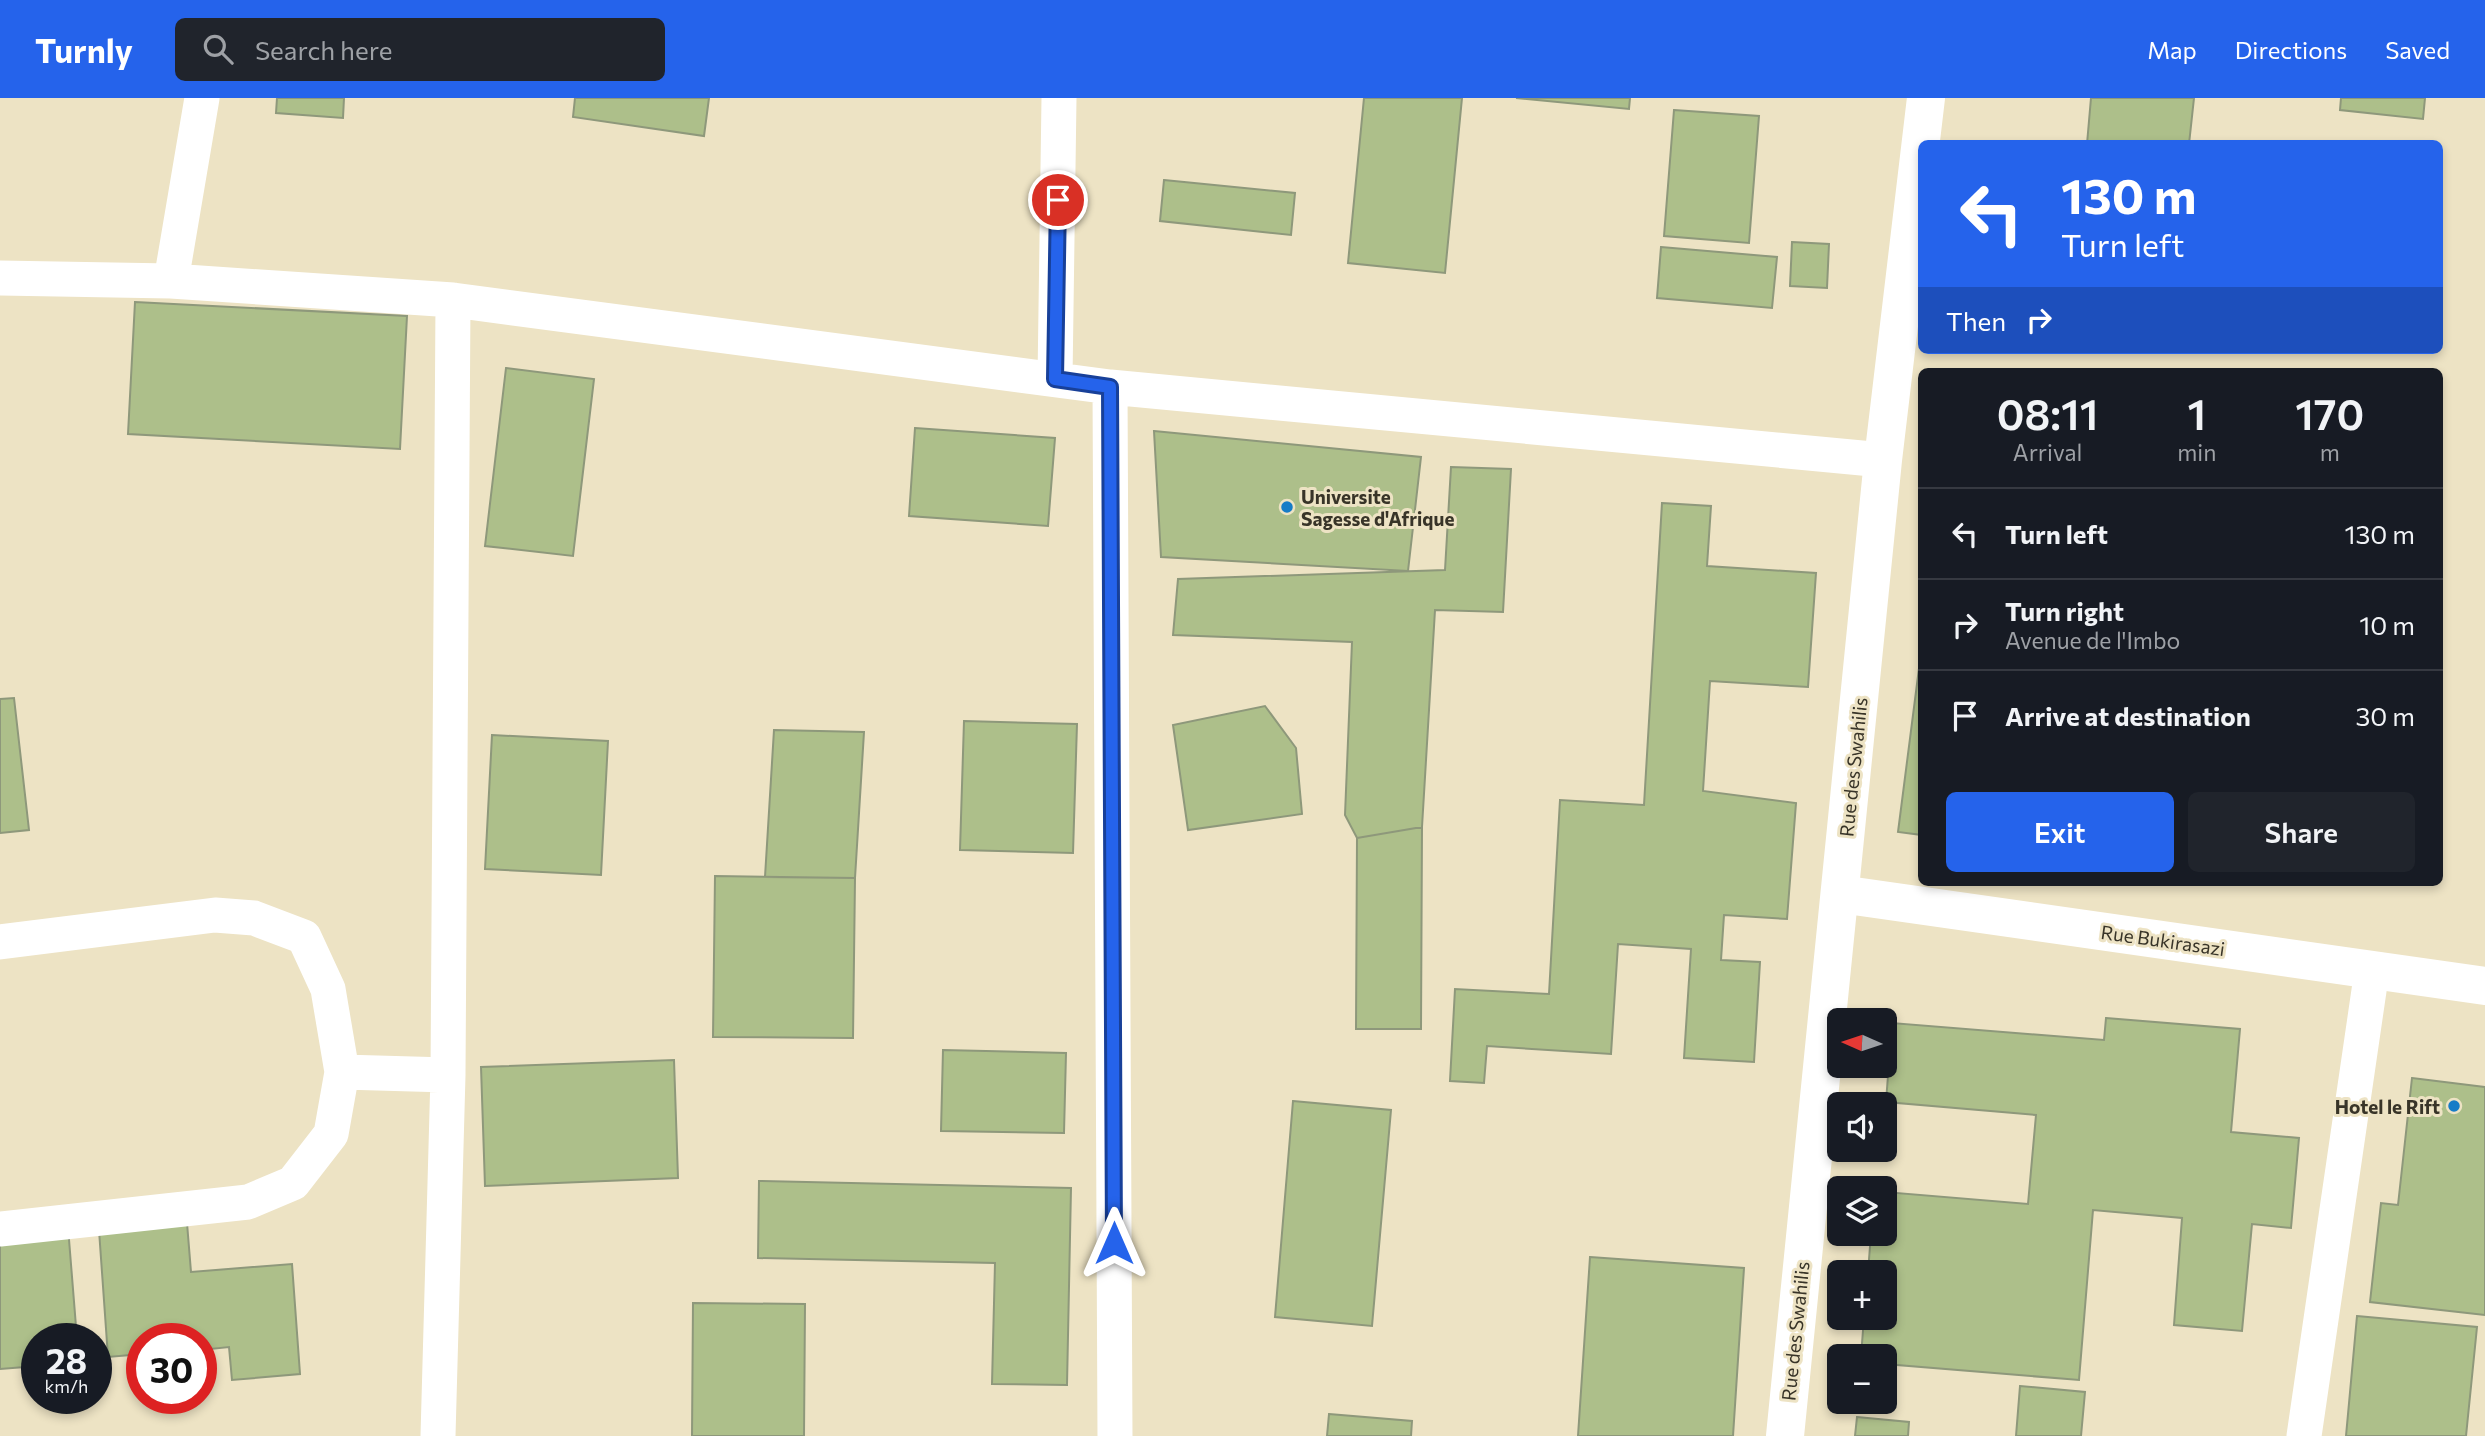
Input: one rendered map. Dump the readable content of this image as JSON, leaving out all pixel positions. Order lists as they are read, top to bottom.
{
  "streets": {
    "street": ["Rue des Swahilis", "Rue Bukirasazi"]
  },
  "crossings": [
    ["Rue des Swahilis", "Rue Bukirasazi"]
  ],
  "places": ["Universite Sagesse d'Afrique", "Hotel le Rift"],
  "north": "left",
  "page": {
    "header": "Turnly",
    "search": "Search here",
    "nav": ["Map", "Directions", "Saved"],
    "turn": ["130 m", "Turn left"],
    "then": "Then",
    "eta": [
      "08:11",
      "Arrival",
      "1",
      "min",
      "170",
      "m"
    ],
    "list": [
      {
        "name": "Turn left",
        "value": "130 m"
      },
      {
        "name": "Turn right",
        "note": "Avenue de l'Imbo",
        "value": "10 m"
      },
      {
        "name": "Arrive at destination",
        "value": "30 m"
      }
    ],
    "buttons": ["Exit", "Share"],
    "map_buttons": ["+", "−"],
    "speed": "28 km/h",
    "limit": "30"
  }
}
